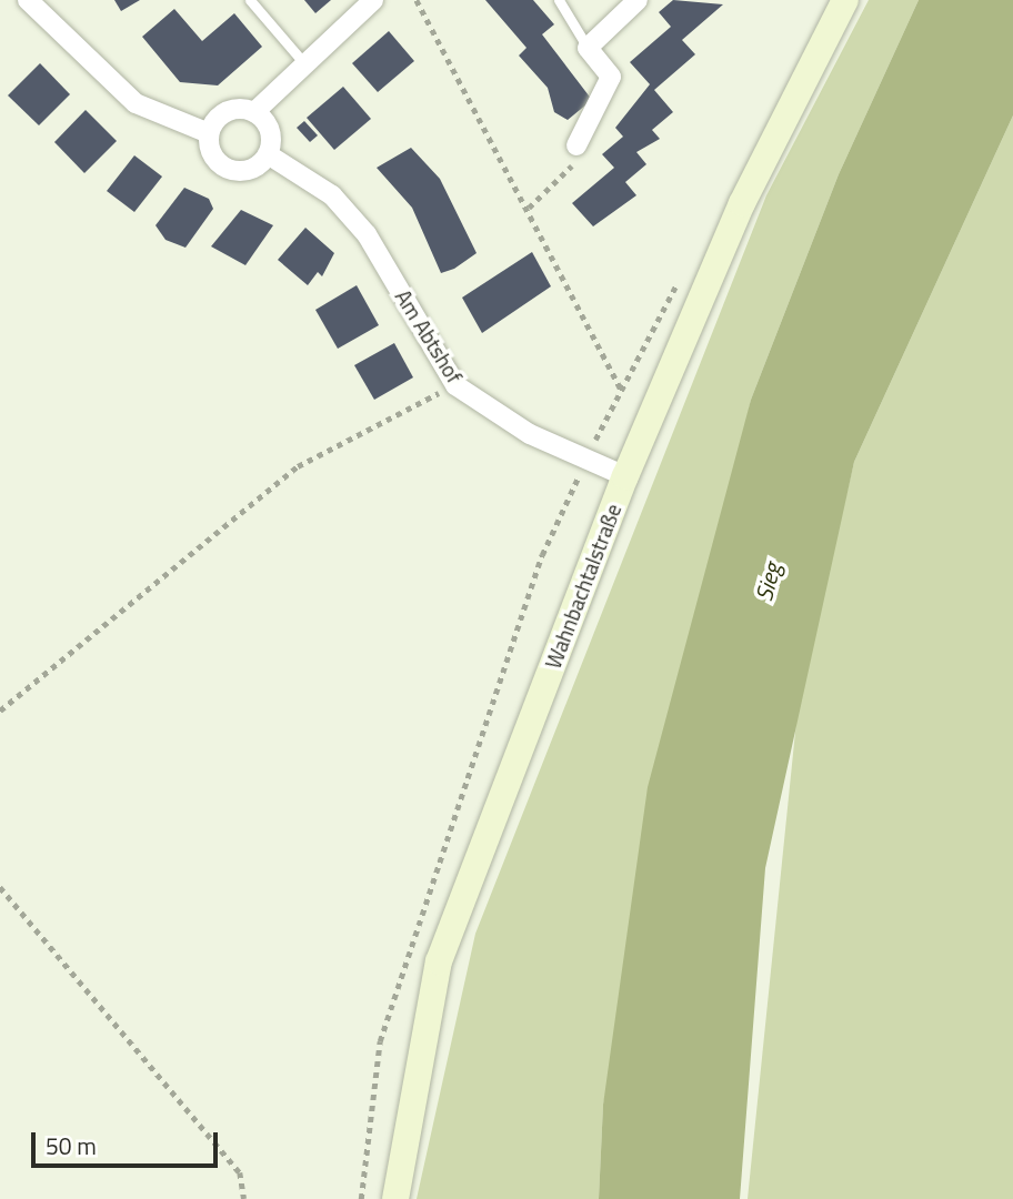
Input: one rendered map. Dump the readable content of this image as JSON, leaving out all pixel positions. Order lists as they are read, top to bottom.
{
  "streets": {
    "main road": ["Wahnbachtalstraße"],
    "street": ["Am Abtshof"]
  },
  "crossings": [
    ["Am Abtshof", "Wahnbachtalstraße"]
  ],
  "water": ["Sieg"],
  "scale_bar": "50 m"
}
